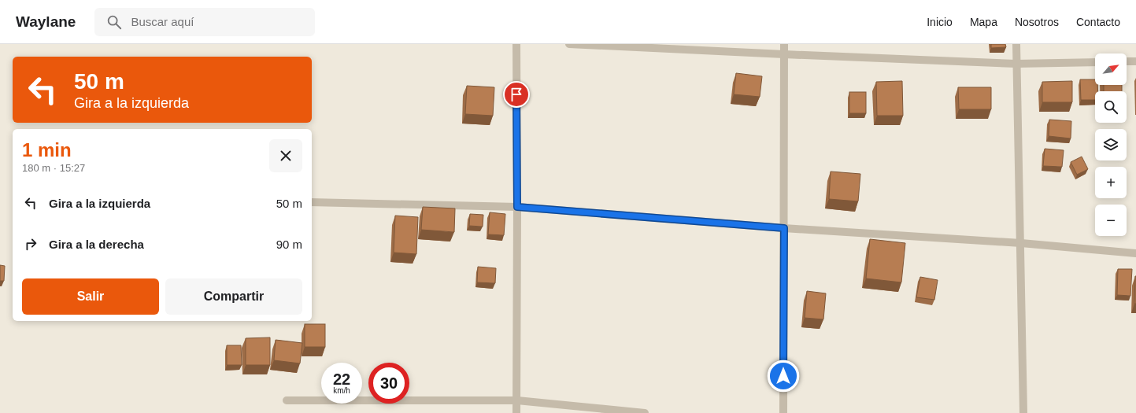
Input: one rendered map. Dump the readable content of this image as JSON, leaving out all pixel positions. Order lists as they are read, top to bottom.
{
  "north": "top right",
  "page": {
    "header": "Waylane",
    "search": "Buscar aquí",
    "nav": [
      "Inicio",
      "Mapa",
      "Nosotros",
      "Contacto"
    ],
    "map_buttons": ["+", "−"],
    "turn": ["50 m", "Gira a la izquierda"],
    "heading": ["1 min", "180 m · 15:27"],
    "list": [
      {
        "name": "Gira a la izquierda",
        "value": "50 m"
      },
      {
        "name": "Gira a la derecha",
        "value": "90 m"
      }
    ],
    "buttons": ["Salir", "Compartir"],
    "speed": "22 km/h",
    "limit": "30"
  }
}
